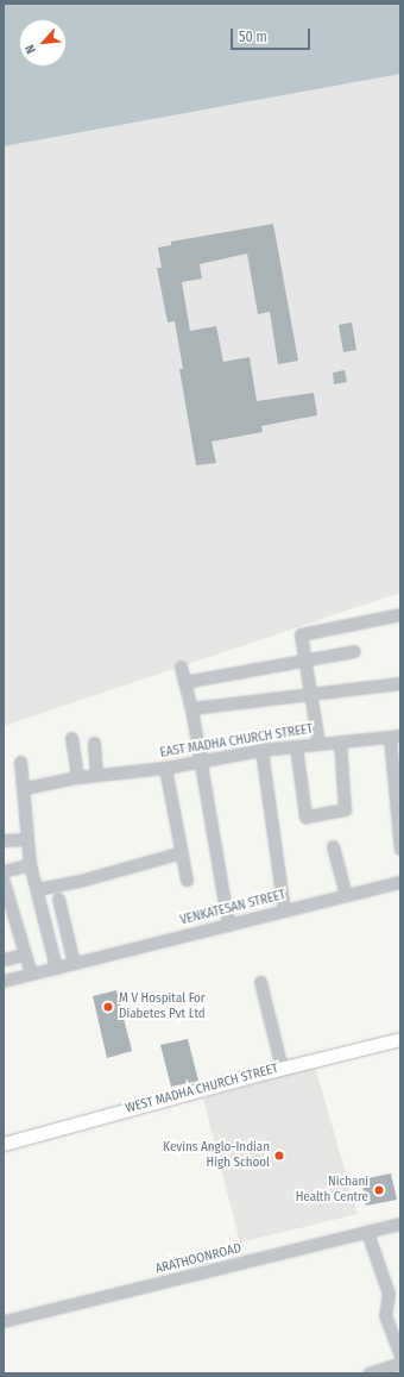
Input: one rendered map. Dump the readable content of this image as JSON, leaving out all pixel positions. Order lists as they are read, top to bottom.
{
  "streets": {
    "main road": ["WEST MADHA CHURCH STREET"],
    "street": ["EAST MADHA CHURCH STREET", "VENKATESAN STREET", "ARATHOONROAD"]
  },
  "places": ["M V Hospital For Diabetes Pvt Ltd", "Kevins Anglo-Indian High School", "Nichani Health Centre"],
  "scale_bar": "50 m",
  "north": "bottom left"
}
